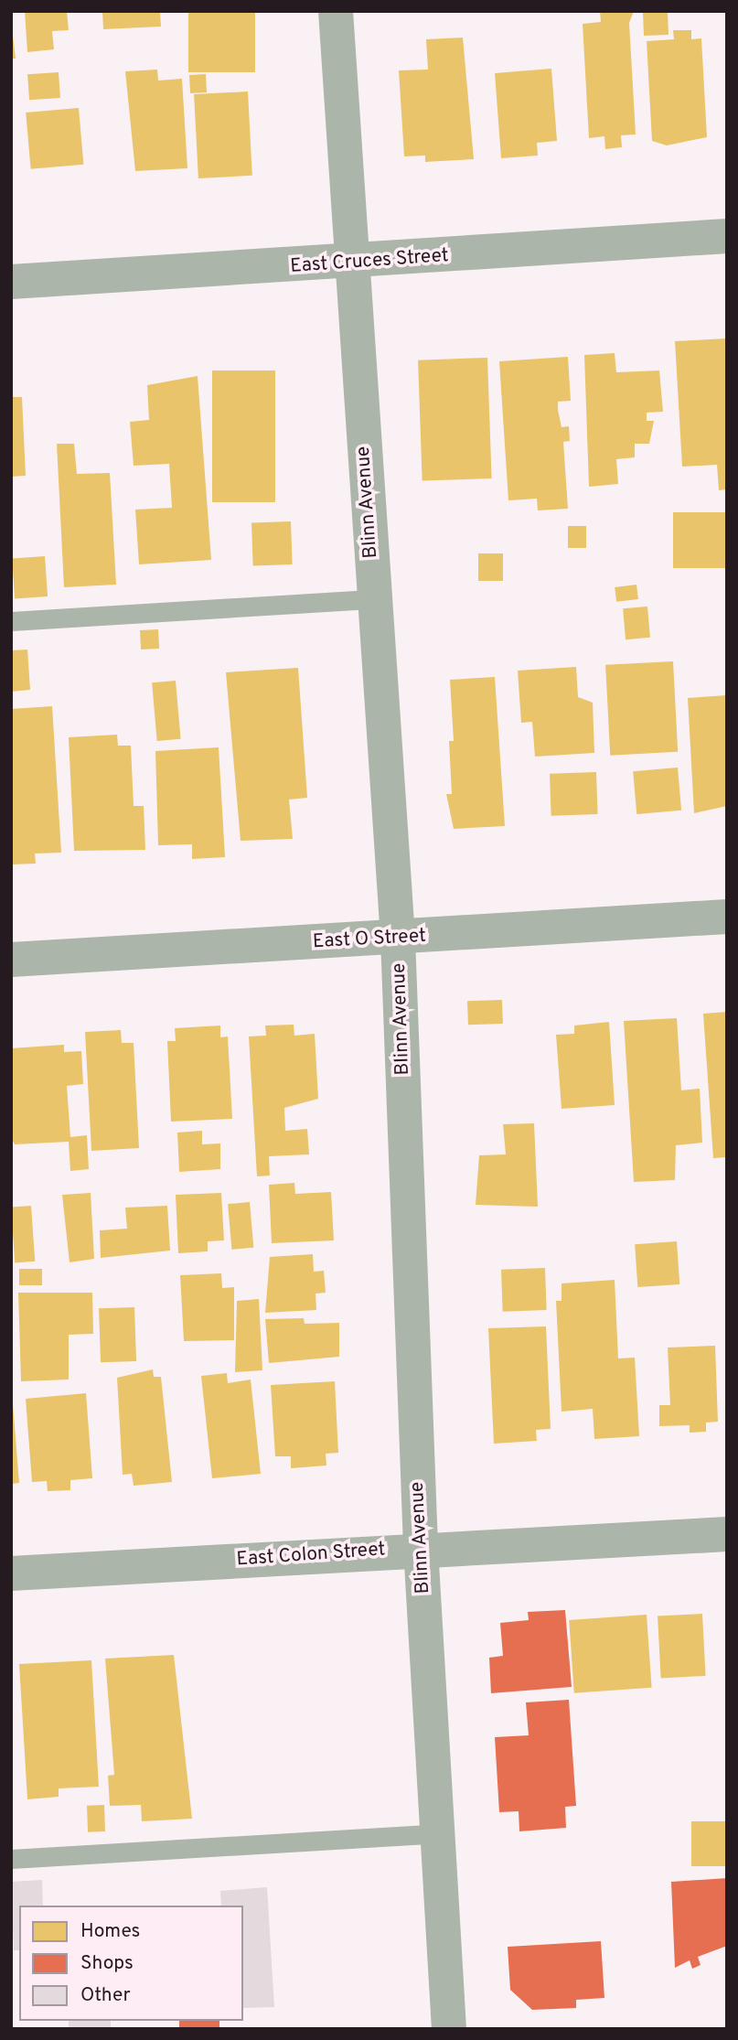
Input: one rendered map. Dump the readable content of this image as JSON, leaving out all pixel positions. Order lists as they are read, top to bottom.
{
  "streets": {
    "street": [
      "East Cruces Street",
      "Blinn Avenue",
      "East O Street",
      "East Colon Street"
    ]
  },
  "crossings": [
    ["East Cruces Street", "Blinn Avenue"],
    ["Blinn Avenue", "East O Street"],
    ["Blinn Avenue", "East Colon Street"]
  ],
  "legend": ["Homes", "Shops", "Other"]
}
